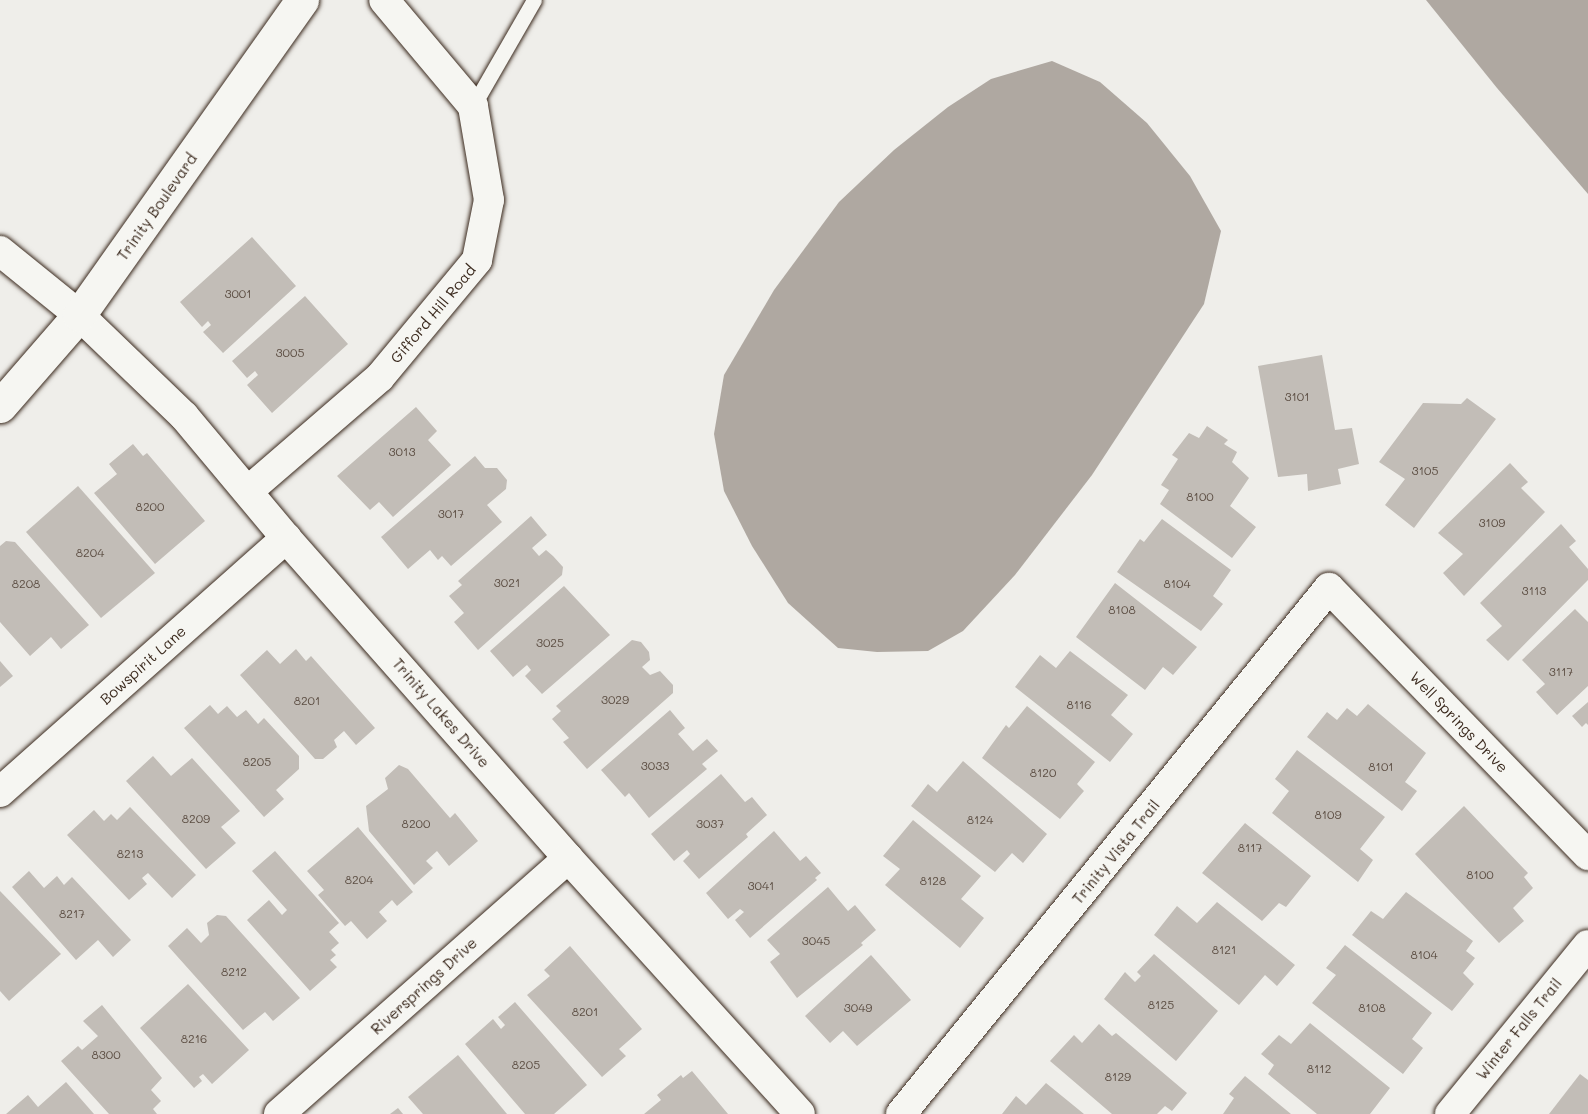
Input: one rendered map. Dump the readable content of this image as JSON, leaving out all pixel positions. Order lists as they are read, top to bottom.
{
  "streets": {
    "main road": ["Trinity Boulevard"],
    "street": [
      "Gifford Hill Road",
      "Bowspirit Lane",
      "Trinity Lakes Drive",
      "Well Springs Drive",
      "Trinity Vista Trail",
      "Riversprings Drive",
      "Winter Falls Trail"
    ]
  },
  "crossings": [
    ["Trinity Boulevard", "Trinity Lakes Drive"],
    ["Gifford Hill Road", "Trinity Lakes Drive"],
    ["Bowspirit Lane", "Trinity Lakes Drive"],
    ["Trinity Lakes Drive", "Riversprings Drive"],
    ["Well Springs Drive", "Trinity Vista Trail"]
  ],
  "house_numbers": [
    "3001",
    "3005",
    "3101",
    "3013",
    "3105",
    "8100",
    "8200",
    "3017",
    "3109",
    "8204",
    "3021",
    "8208",
    "8104",
    "3113",
    "8108",
    "3025",
    "3117",
    "3029",
    "8201",
    "8116",
    "8205",
    "3033",
    "8101",
    "8120",
    "8109",
    "8209",
    "8124",
    "8200",
    "3037",
    "8117",
    "8213",
    "8100",
    "8204",
    "8128",
    "3041",
    "8217",
    "3045",
    "8121",
    "8104",
    "8212",
    "8125",
    "3049",
    "8108",
    "8201",
    "8216",
    "8300",
    "8205",
    "8112",
    "8129"
  ]
}
